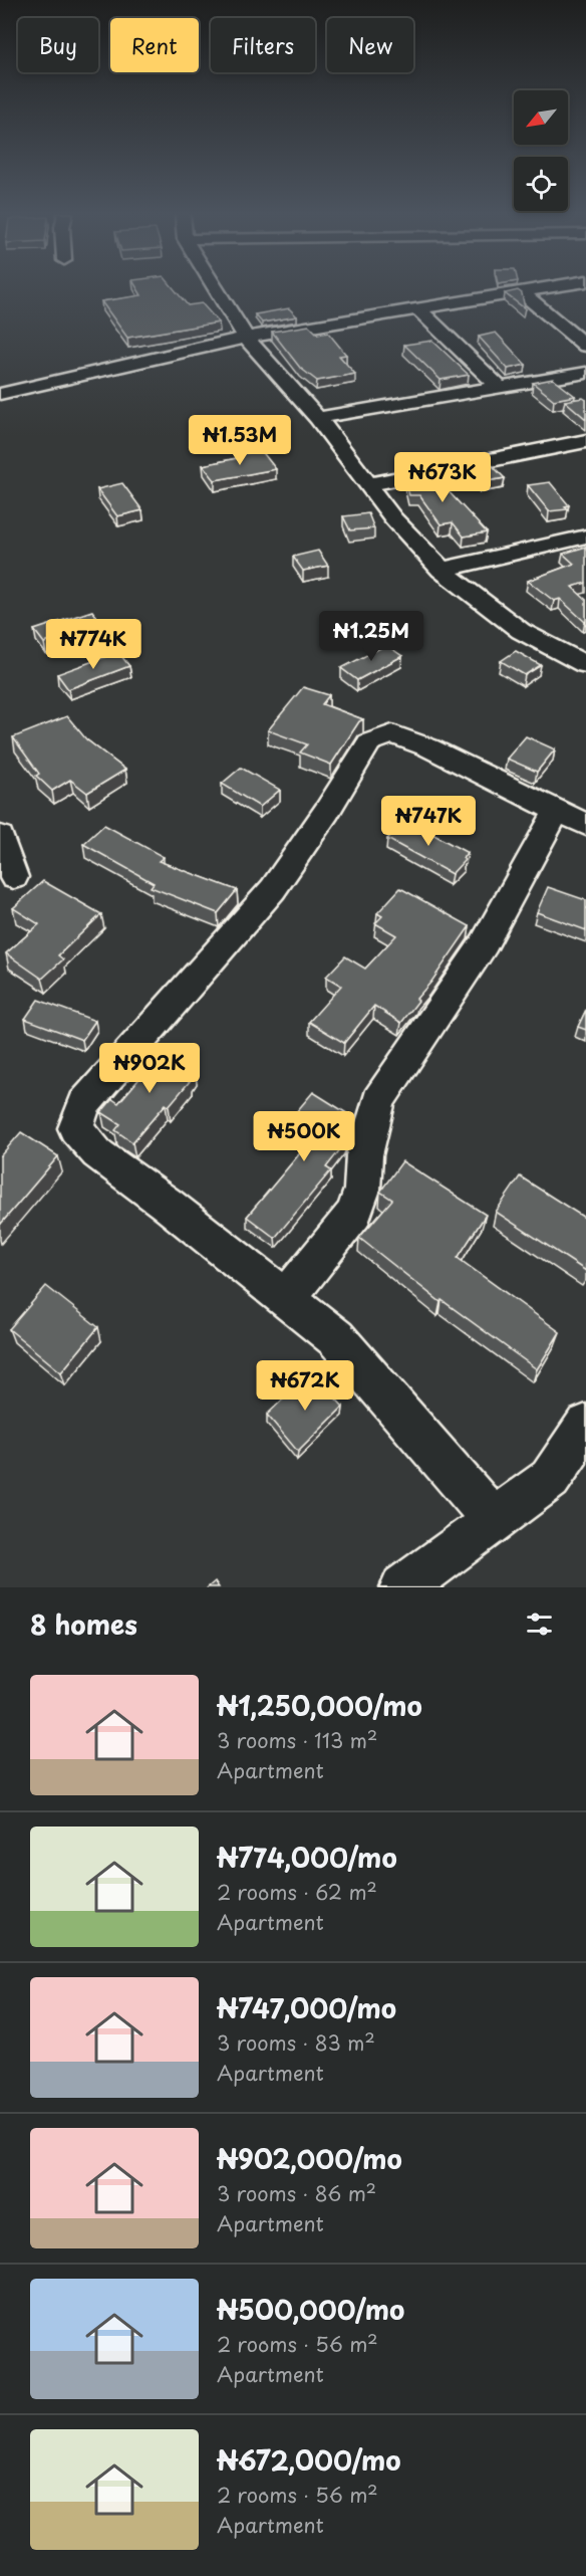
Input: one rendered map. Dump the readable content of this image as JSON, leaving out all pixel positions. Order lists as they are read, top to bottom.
{
  "north": "bottom left",
  "page": {
    "chip": [
      "Buy",
      "Rent",
      "Filters",
      "New"
    ],
    "price": [
      "₦1.53M",
      "₦673K",
      "₦1.25M",
      "₦774K",
      "₦747K",
      "₦902K",
      "₦500K",
      "₦672K"
    ],
    "heading": "8 homes",
    "list": [
      {
        "name": "₦1,250,000/mo",
        "note": "3 rooms · 113 m² · Apartment"
      },
      {
        "name": "₦774,000/mo",
        "note": "2 rooms · 62 m² · Apartment"
      },
      {
        "name": "₦747,000/mo",
        "note": "3 rooms · 83 m² · Apartment"
      },
      {
        "name": "₦902,000/mo",
        "note": "3 rooms · 86 m² · Apartment"
      },
      {
        "name": "₦500,000/mo",
        "note": "2 rooms · 56 m² · Apartment"
      },
      {
        "name": "₦672,000/mo",
        "note": "2 rooms · 56 m² · Apartment"
      }
    ]
  }
}
